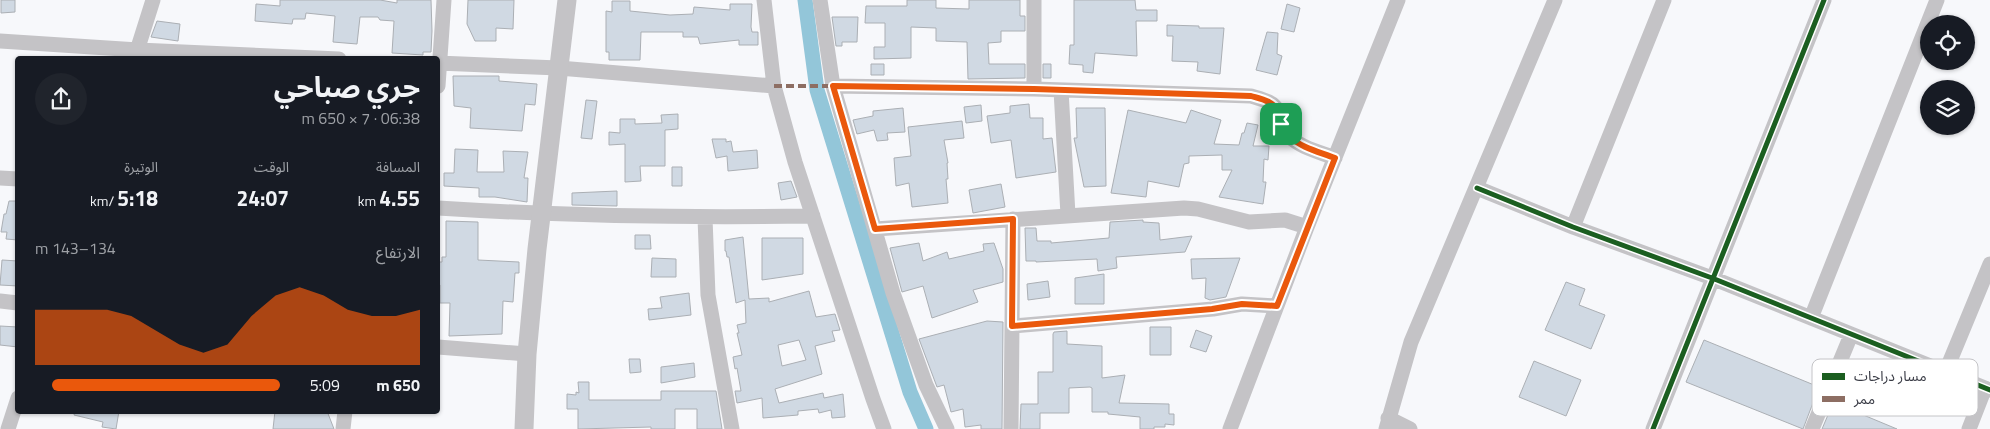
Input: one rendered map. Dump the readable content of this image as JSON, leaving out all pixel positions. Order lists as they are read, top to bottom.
{
  "legend": ["مسار دراجات", "ممر"],
  "page": {
    "heading": ["جري صباحي", "06:38 · 7 × 650 m"],
    "stats": [
      ["المسافة", "4.55 km"],
      ["الوقت", "24:07"],
      ["الوتيرة", "5:18 /km"]
    ],
    "chart": ["الارتفاع", "134–143 m"],
    "list": [
      {
        "name": "650 m",
        "note": "5:09"
      }
    ]
  }
}
